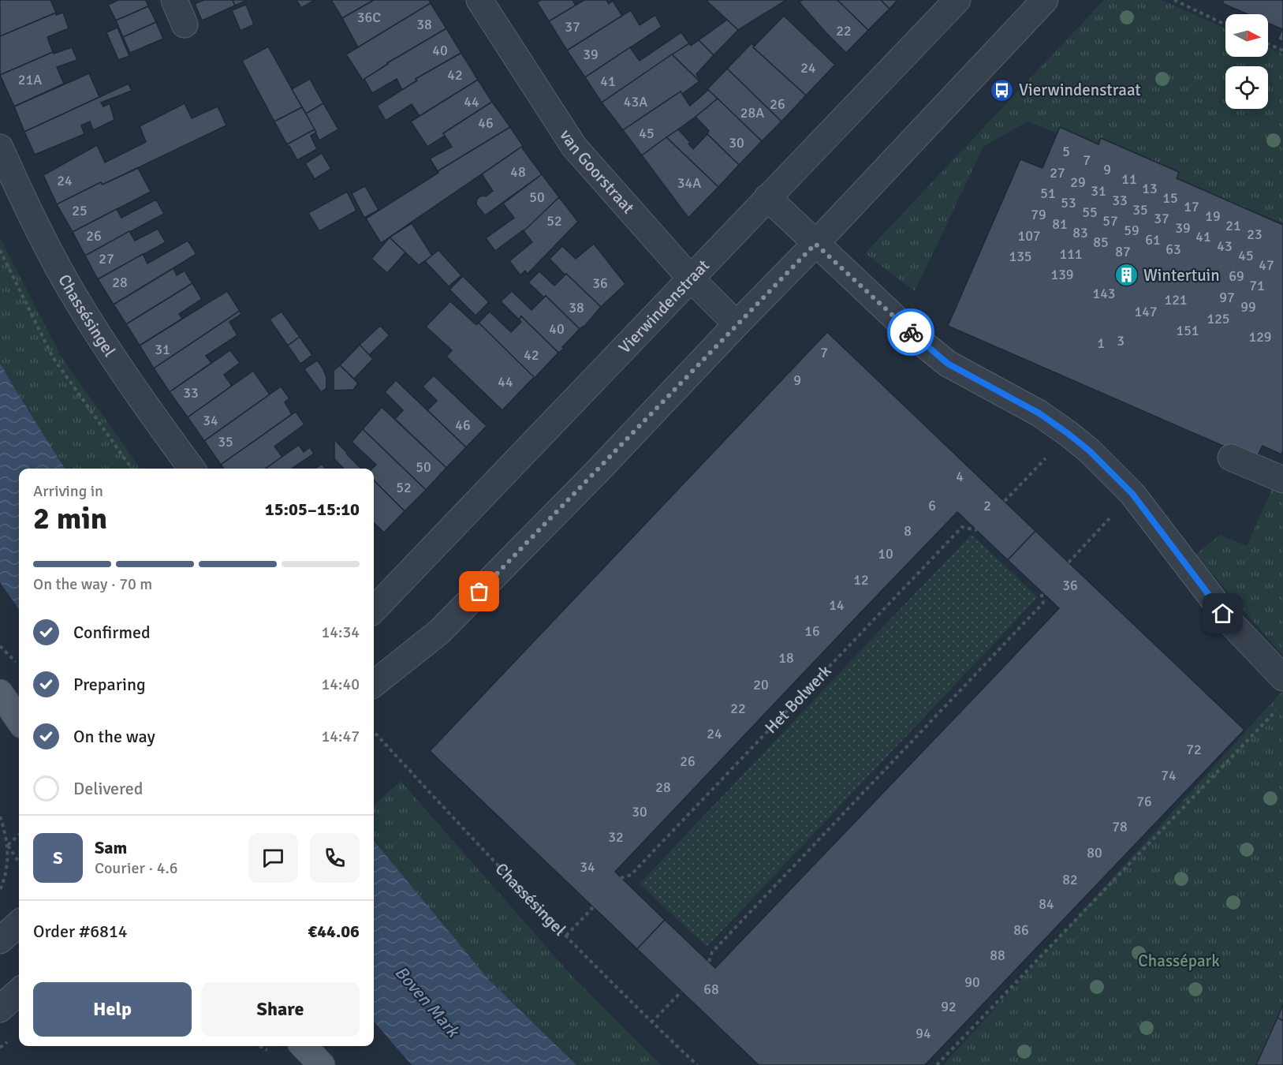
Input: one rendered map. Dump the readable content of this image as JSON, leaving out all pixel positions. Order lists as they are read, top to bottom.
{
  "streets": {
    "street": ["van Goorstraat", "Vierwindenstraat", "Chassésingel"],
    "path": ["Het Bolwerk"]
  },
  "crossings": [
    ["van Goorstraat", "Vierwindenstraat"]
  ],
  "water": ["Boven Mark"],
  "parks": ["Chassépark"],
  "places": {
    "bus stop": ["Vierwindenstraat"],
    "building": ["Wintertuin"]
  },
  "house_numbers": [
    "36C",
    "38",
    "37",
    "22",
    "40",
    "39",
    "24",
    "42",
    "21A",
    "41",
    "44",
    "43A",
    "26",
    "28A",
    "46",
    "45",
    "30",
    "5",
    "7",
    "9",
    "48",
    "27",
    "11",
    "24",
    "29",
    "34A",
    "13",
    "31",
    "51",
    "50",
    "15",
    "33",
    "53",
    "17",
    "35",
    "25",
    "55",
    "79",
    "19",
    "37",
    "52",
    "57",
    "81",
    "21",
    "39",
    "59",
    "83",
    "23",
    "26",
    "107",
    "41",
    "61",
    "85",
    "43",
    "63",
    "87",
    "111",
    "45",
    "135",
    "27",
    "47",
    "139",
    "69",
    "28",
    "36",
    "71",
    "143",
    "97",
    "121",
    "99",
    "38",
    "147",
    "125",
    "40",
    "151",
    "129",
    "3",
    "1",
    "31",
    "7",
    "42",
    "9",
    "44",
    "33",
    "34",
    "46",
    "35",
    "50",
    "4",
    "52",
    "6",
    "2",
    "8",
    "10",
    "12",
    "36",
    "14",
    "16",
    "18",
    "20",
    "22",
    "24",
    "72",
    "26",
    "74",
    "28",
    "76",
    "30",
    "78",
    "32",
    "80",
    "34",
    "82",
    "84",
    "86",
    "88",
    "90",
    "68",
    "92",
    "94"
  ],
  "north": "right",
  "page": {
    "heading": ["2 min", "Arriving in", "15:05–15:10"],
    "panel": [
      "Sam",
      "Courier · 4.6",
      "Order #6814",
      "€44.06"
    ],
    "bar": "On the way · 70 m",
    "list": [
      ["Confirmed", "14:34"],
      ["Preparing", "14:40"],
      ["On the way", "14:47"],
      "Delivered"
    ],
    "round": "S",
    "buttons": ["Help", "Share"]
  }
}
